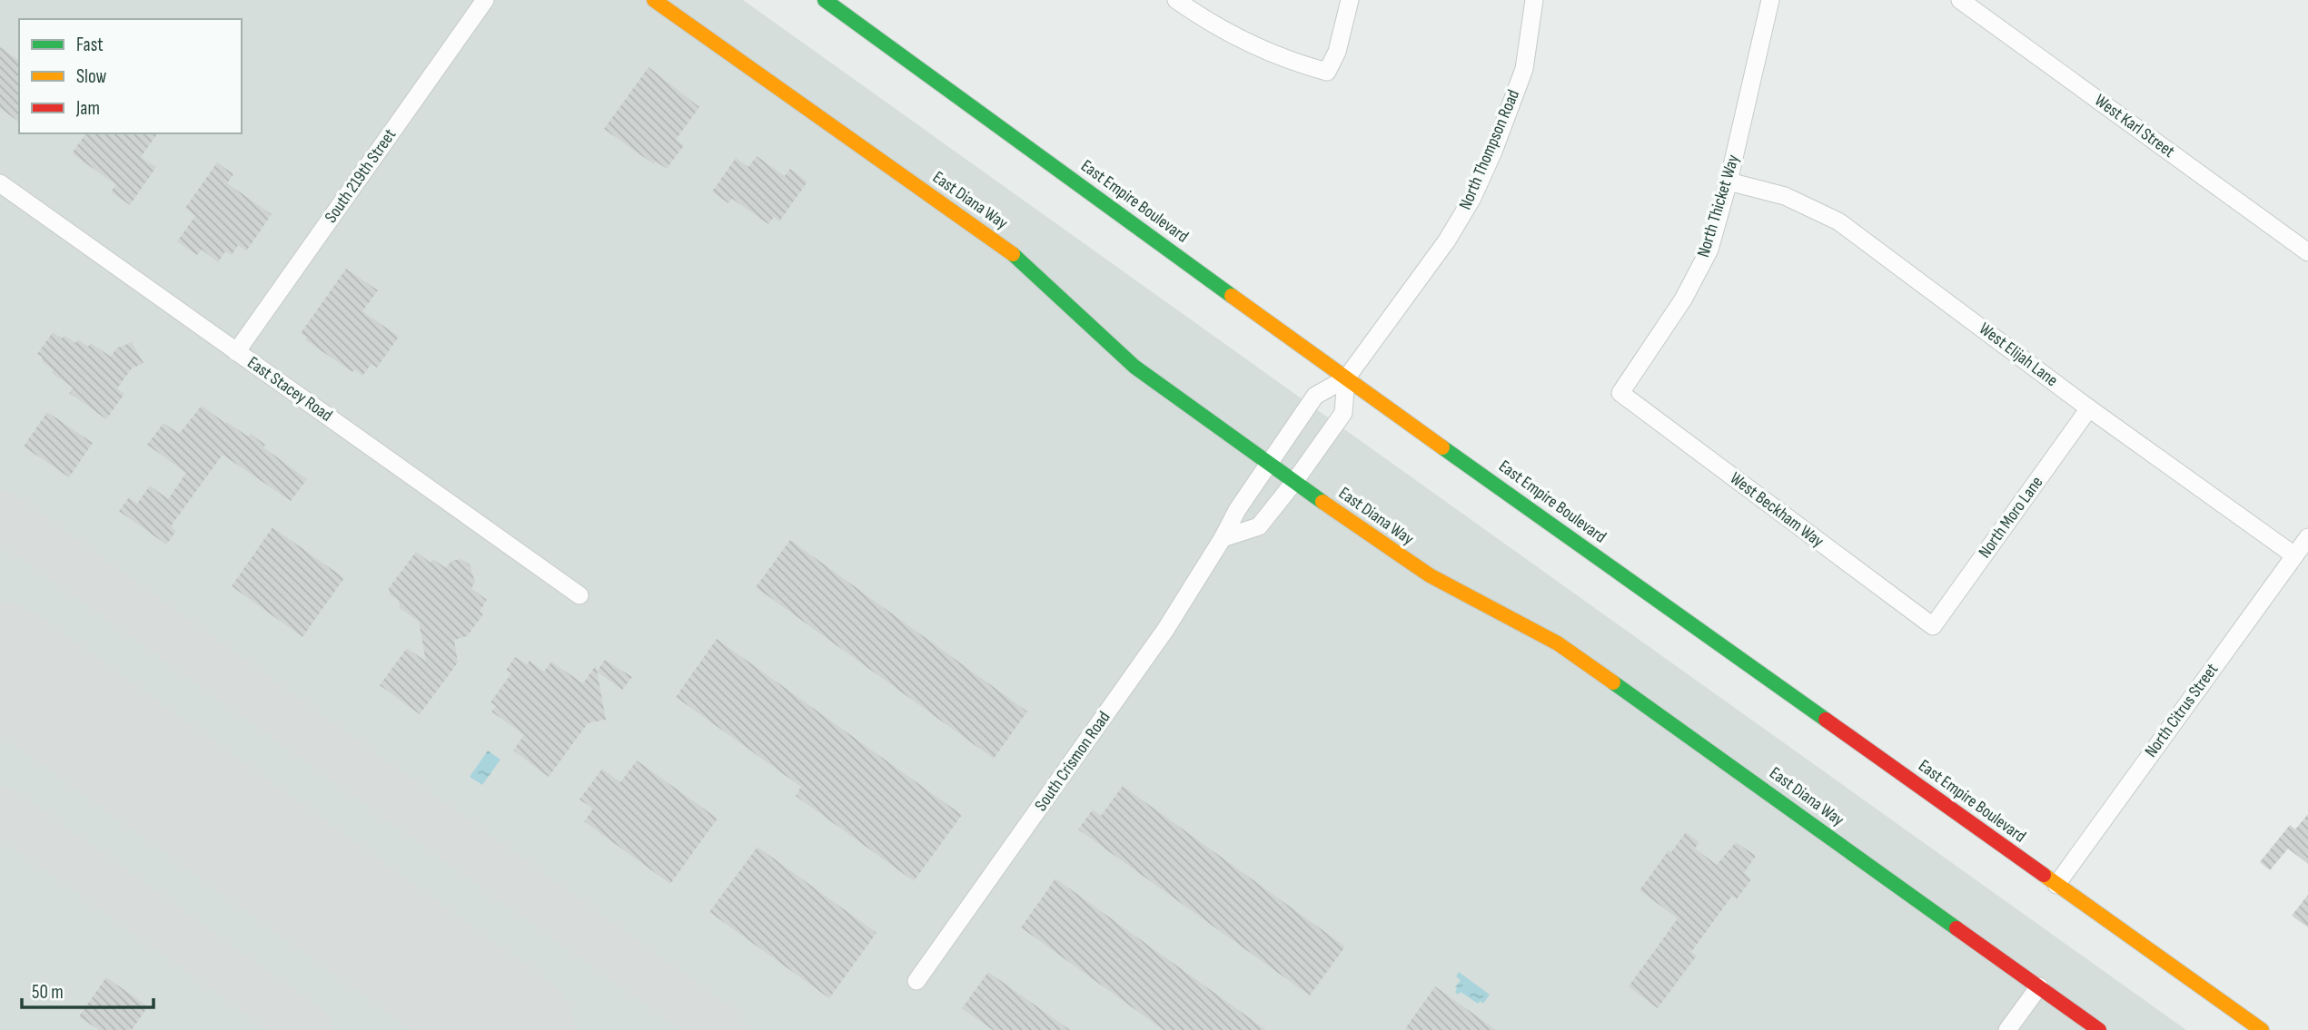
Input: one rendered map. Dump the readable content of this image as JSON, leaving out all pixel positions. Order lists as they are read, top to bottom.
{
  "streets": {
    "street": [
      "West Karl Street",
      "North Thompson Road",
      "South 219th Street",
      "East Diana Way",
      "East Empire Boulevard",
      "North Thicket Way",
      "West Elijah Lane",
      "East Stacey Road",
      "West Beckham Way",
      "North Moro Lane",
      "North Citrus Street",
      "South Crismon Road"
    ]
  },
  "crossings": [
    ["North Thompson Road", "East Empire Boulevard"],
    ["North Thompson Road", "South Crismon Road"],
    ["South 219th Street", "East Stacey Road"],
    ["East Diana Way", "South Crismon Road"],
    ["East Empire Boulevard", "North Citrus Street"],
    ["East Empire Boulevard", "South Crismon Road"],
    ["North Thicket Way", "West Elijah Lane"],
    ["North Thicket Way", "West Beckham Way"],
    ["West Elijah Lane", "North Moro Lane"],
    ["West Elijah Lane", "North Citrus Street"],
    ["West Beckham Way", "North Moro Lane"]
  ],
  "legend": ["Fast", "Slow", "Jam"],
  "scale_bar": "50 m"
}
